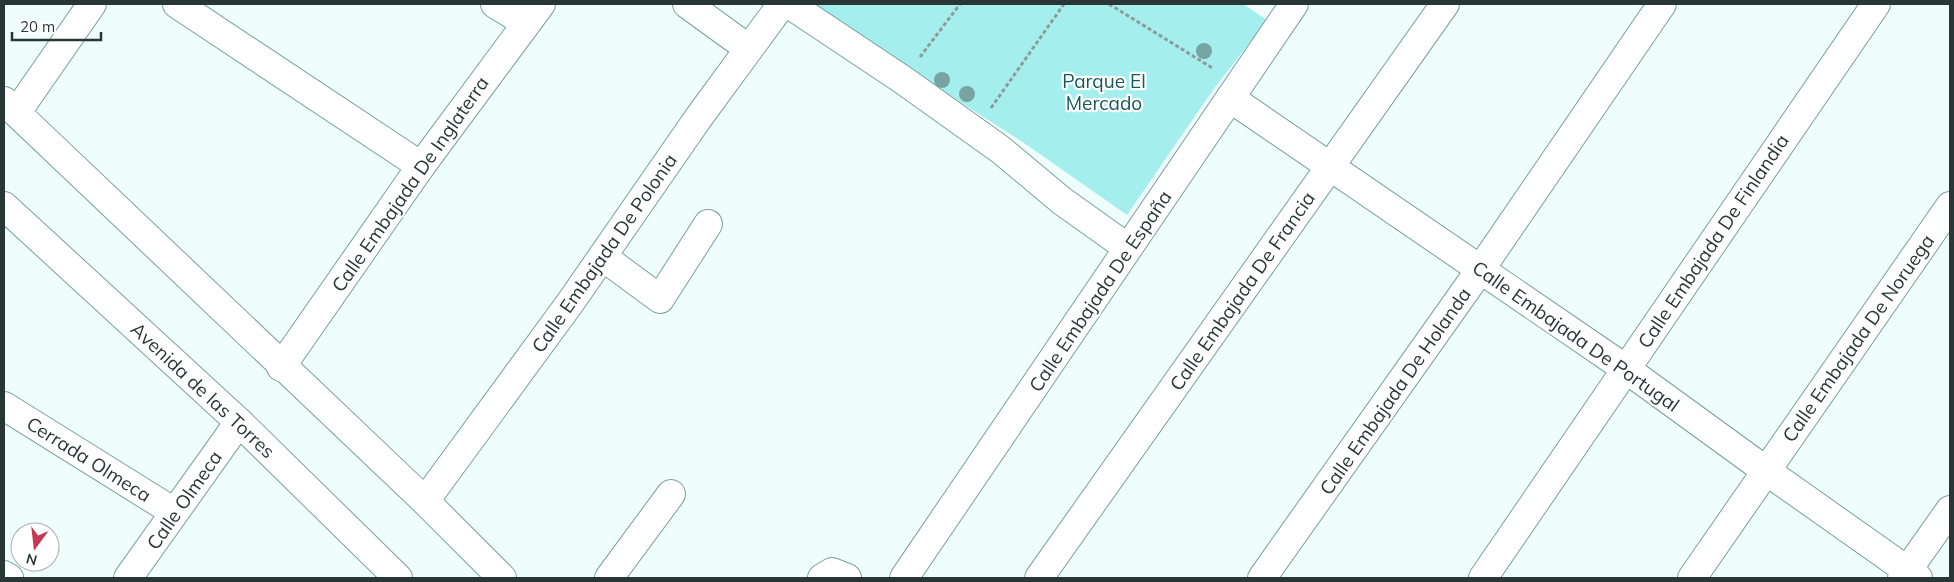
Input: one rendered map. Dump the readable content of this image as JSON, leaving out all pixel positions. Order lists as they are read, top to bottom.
{
  "streets": {
    "street": [
      "Calle Embajada De Inglaterra",
      "Calle Embajada De Finlandia",
      "Calle Embajada De Polonia",
      "Calle Embajada De España",
      "Calle Embajada De Francia",
      "Calle Embajada De Portugal",
      "Calle Embajada De Noruega",
      "Avenida de las Torres",
      "Calle Embajada De Holanda",
      "Cerrada Olmeca",
      "Calle Olmeca"
    ]
  },
  "crossings": [
    ["Calle Embajada De Finlandia", "Calle Embajada De Portugal"],
    ["Calle Embajada De España", "Calle Embajada De Portugal"],
    ["Calle Embajada De Francia", "Calle Embajada De Portugal"],
    ["Calle Embajada De Portugal", "Calle Embajada De Noruega"],
    ["Calle Embajada De Portugal", "Calle Embajada De Holanda"],
    ["Avenida de las Torres", "Calle Olmeca"],
    ["Cerrada Olmeca", "Calle Olmeca"]
  ],
  "parks": ["Parque El Mercado"],
  "scale_bar": "20 m",
  "north": "bottom"
}
